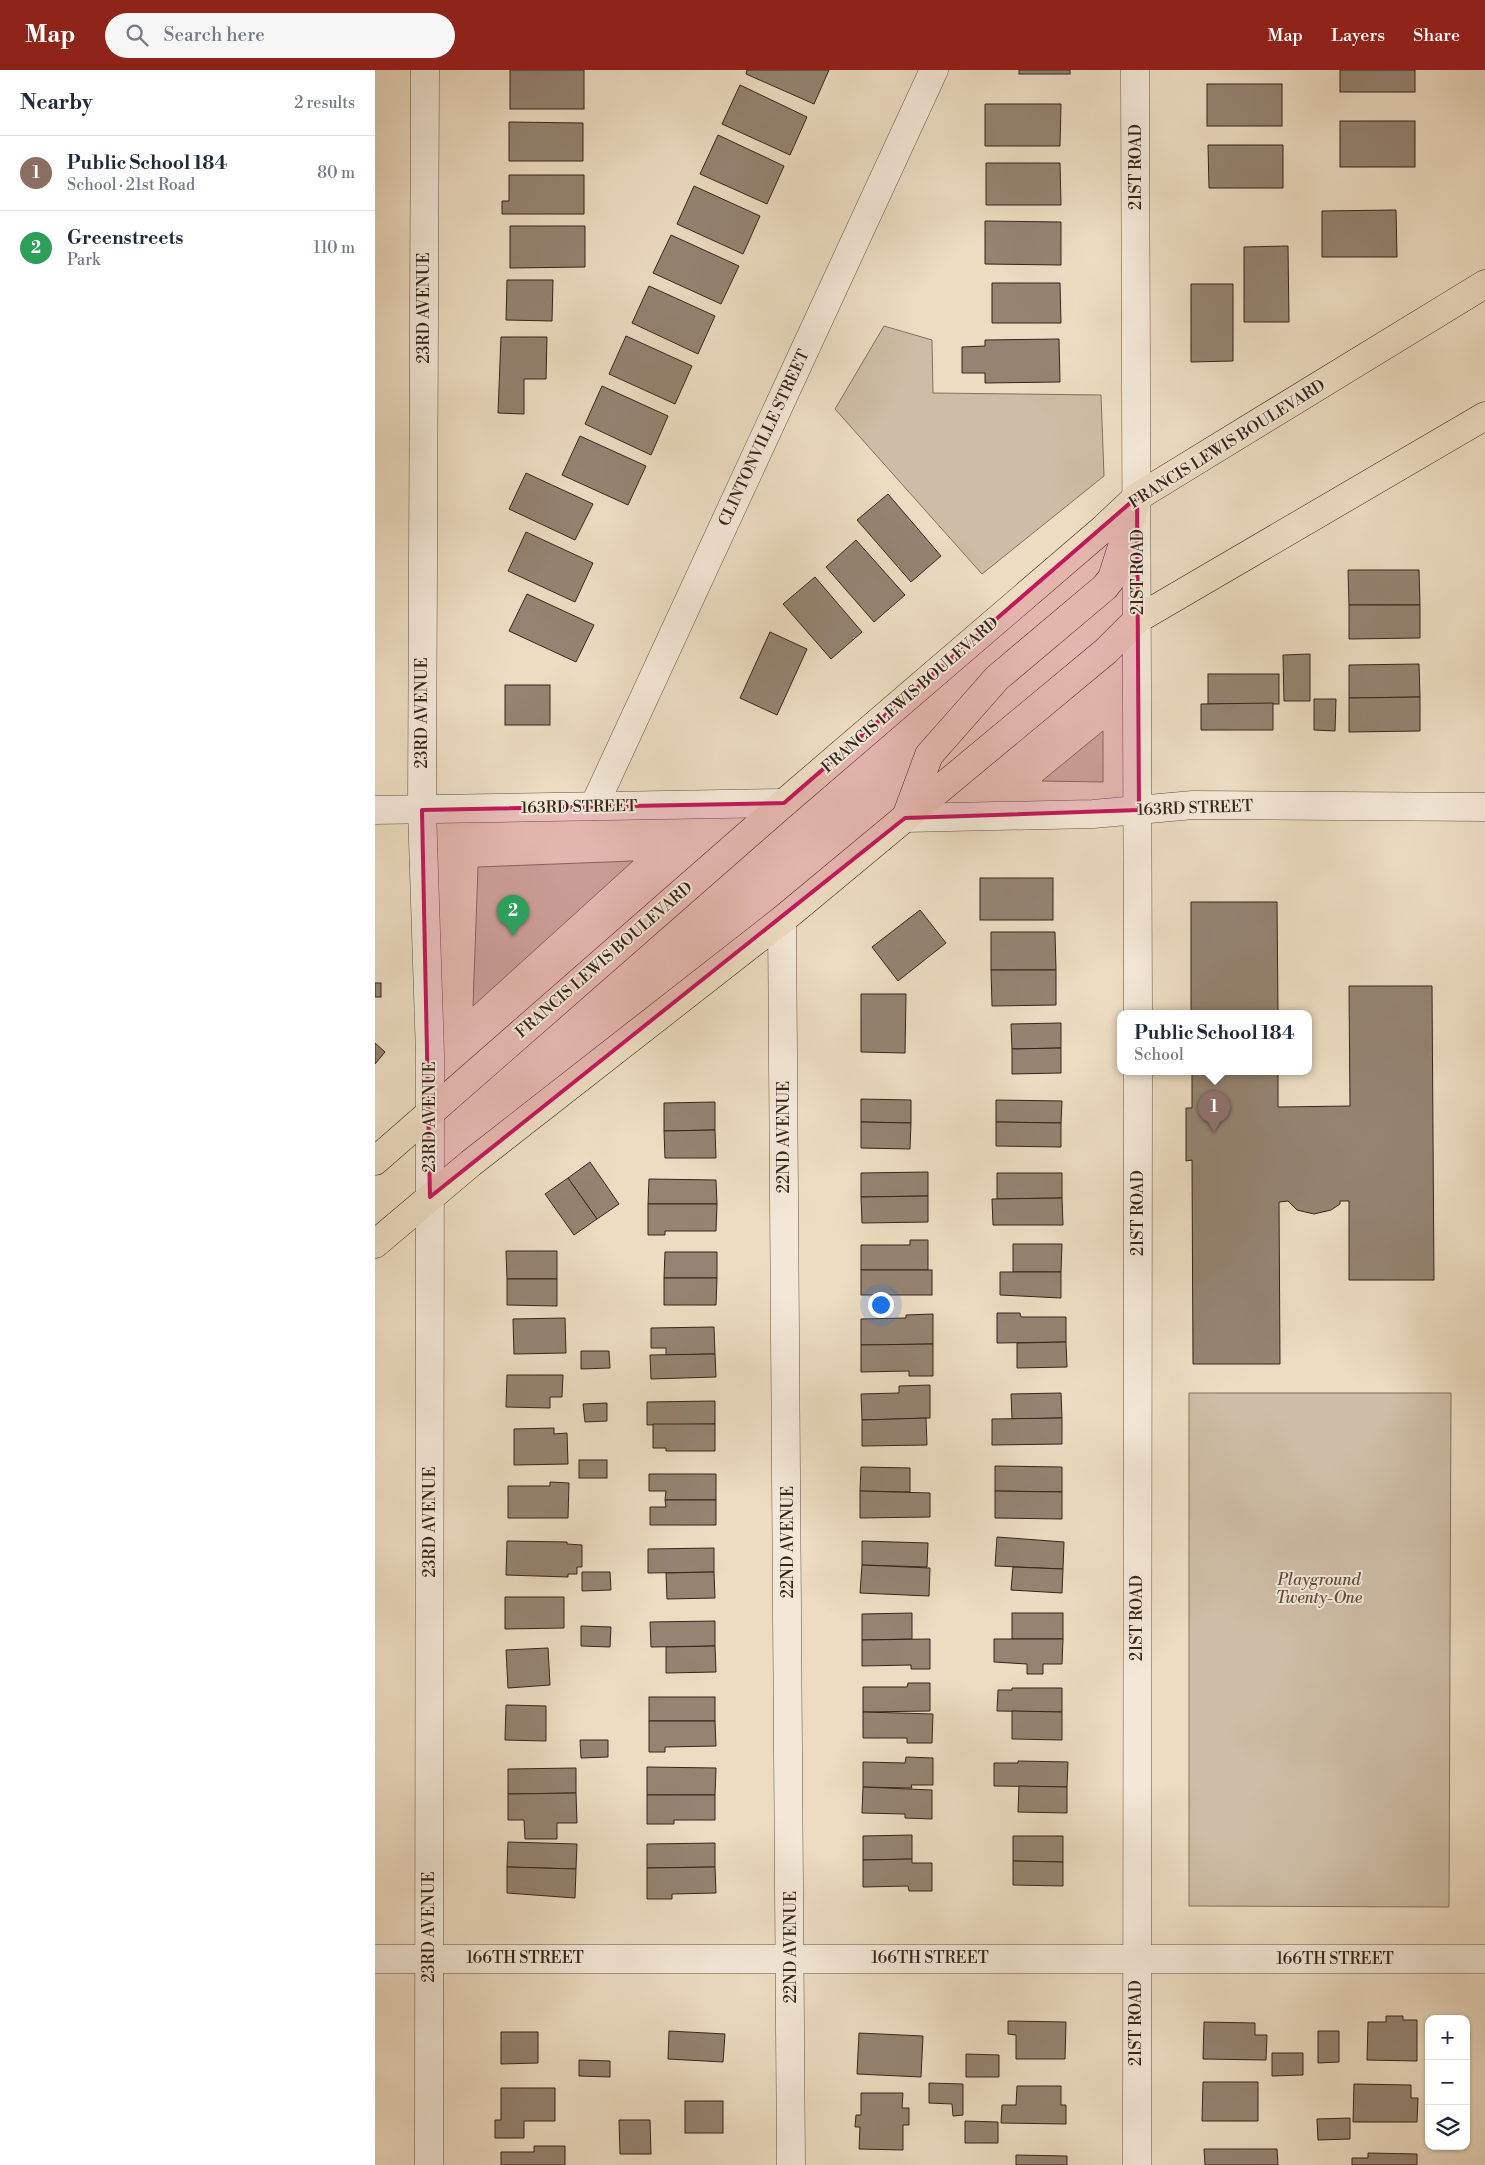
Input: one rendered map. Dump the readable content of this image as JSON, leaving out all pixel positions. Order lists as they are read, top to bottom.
{
  "streets": {
    "main road": ["FRANCIS LEWIS BOULEVARD"],
    "street": [
      "21ST ROAD",
      "23RD AVENUE",
      "CLINTONVILLE STREET",
      "163RD STREET",
      "22ND AVENUE",
      "166TH STREET"
    ]
  },
  "crossings": [
    ["21ST ROAD", "FRANCIS LEWIS BOULEVARD"],
    ["21ST ROAD", "163RD STREET"],
    ["21ST ROAD", "166TH STREET"],
    ["23RD AVENUE", "FRANCIS LEWIS BOULEVARD"],
    ["23RD AVENUE", "163RD STREET"],
    ["23RD AVENUE", "166TH STREET"],
    ["CLINTONVILLE STREET", "163RD STREET"],
    ["FRANCIS LEWIS BOULEVARD", "163RD STREET"],
    ["22ND AVENUE", "166TH STREET"]
  ],
  "parks": ["Playground Twenty-One"],
  "page": {
    "header": "Map",
    "search": "Search here",
    "nav": ["Map", "Layers", "Share"],
    "heading": ["Nearby", "2 results"],
    "list": [
      {
        "mark": "1",
        "name": "Public School 184",
        "note": "School · 21st Road",
        "value": "80 m"
      },
      {
        "mark": "2",
        "name": "Greenstreets",
        "note": "Park",
        "value": "110 m"
      }
    ],
    "pins": ["2", "1"],
    "popup": ["Public School 184", "School"],
    "map_buttons": ["+", "−"]
  }
}
